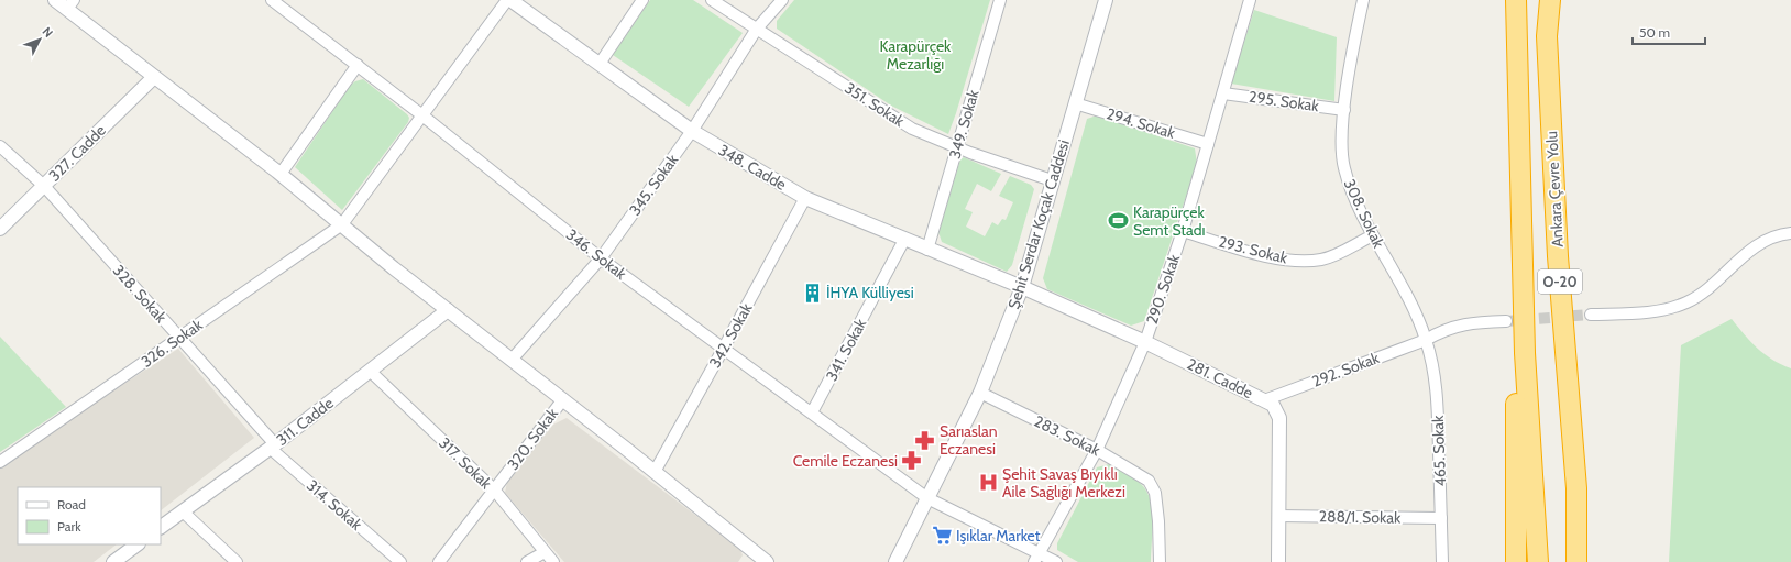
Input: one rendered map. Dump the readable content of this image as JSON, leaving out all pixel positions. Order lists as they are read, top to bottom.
{
  "streets": {
    "highway": ["Ankara Çevre Yolu", "O-20"],
    "street": [
      "295. Sokak",
      "351. Sokak",
      "294. Sokak",
      "349. Sokak",
      "327. Cadde",
      "348. Cadde",
      "345. Sokak",
      "308. Sokak",
      "Şehit Serdar Koçak Caddesi",
      "293. Sokak",
      "346. Sokak",
      "290. Sokak",
      "328. Sokak",
      "342. Sokak",
      "326. Sokak",
      "341. Sokak",
      "292. Sokak",
      "281. Cadde",
      "311. Cadde",
      "283. Sokak",
      "320. Sokak",
      "465. Sokak",
      "317. Sokak",
      "314. Sokak",
      "288/1. Sokak"
    ]
  },
  "crossings": [
    ["295. Sokak", "308. Sokak"],
    ["295. Sokak", "290. Sokak"],
    ["351. Sokak", "349. Sokak"],
    ["351. Sokak", "345. Sokak"],
    ["351. Sokak", "Şehit Serdar Koçak Caddesi"],
    ["294. Sokak", "Şehit Serdar Koçak Caddesi"],
    ["294. Sokak", "290. Sokak"],
    ["349. Sokak", "348. Cadde"],
    ["327. Cadde", "328. Sokak"],
    ["348. Cadde", "345. Sokak"],
    ["348. Cadde", "Şehit Serdar Koçak Caddesi"],
    ["348. Cadde", "342. Sokak"],
    ["348. Cadde", "326. Sokak"],
    ["348. Cadde", "341. Sokak"],
    ["348. Cadde", "281. Cadde"],
    ["345. Sokak", "346. Sokak"],
    ["308. Sokak", "293. Sokak"],
    ["308. Sokak", "292. Sokak"],
    ["308. Sokak", "465. Sokak"],
    ["Şehit Serdar Koçak Caddesi", "346. Sokak"],
    ["Şehit Serdar Koçak Caddesi", "281. Cadde"],
    ["Şehit Serdar Koçak Caddesi", "283. Sokak"],
    ["293. Sokak", "290. Sokak"],
    ["346. Sokak", "290. Sokak"],
    ["346. Sokak", "342. Sokak"],
    ["346. Sokak", "326. Sokak"],
    ["346. Sokak", "341. Sokak"],
    ["290. Sokak", "281. Cadde"],
    ["290. Sokak", "283. Sokak"],
    ["328. Sokak", "326. Sokak"],
    ["328. Sokak", "311. Cadde"],
    ["328. Sokak", "314. Sokak"],
    ["292. Sokak", "281. Cadde"],
    ["292. Sokak", "465. Sokak"],
    ["281. Cadde", "288/1. Sokak"],
    ["311. Cadde", "317. Sokak"],
    ["311. Cadde", "314. Sokak"],
    ["320. Sokak", "317. Sokak"],
    ["465. Sokak", "288/1. Sokak"]
  ],
  "parks": ["Karapürçek Mezarlığı"],
  "places": {
    "sports": ["Karapürçek Semt Stadı"],
    "building": ["İHYA Külliyesi"],
    "pharmacy": ["Sarıaslan Eczanesi", "Cemile Eczanesi"],
    "hospital": ["Şehit Savaş Bıyıklı Aile Sağlığı Merkezi"],
    "supermarket": ["Işıklar Market"]
  },
  "legend": ["Road", "Park"],
  "scale_bar": "50 m",
  "north": "top right"
}
